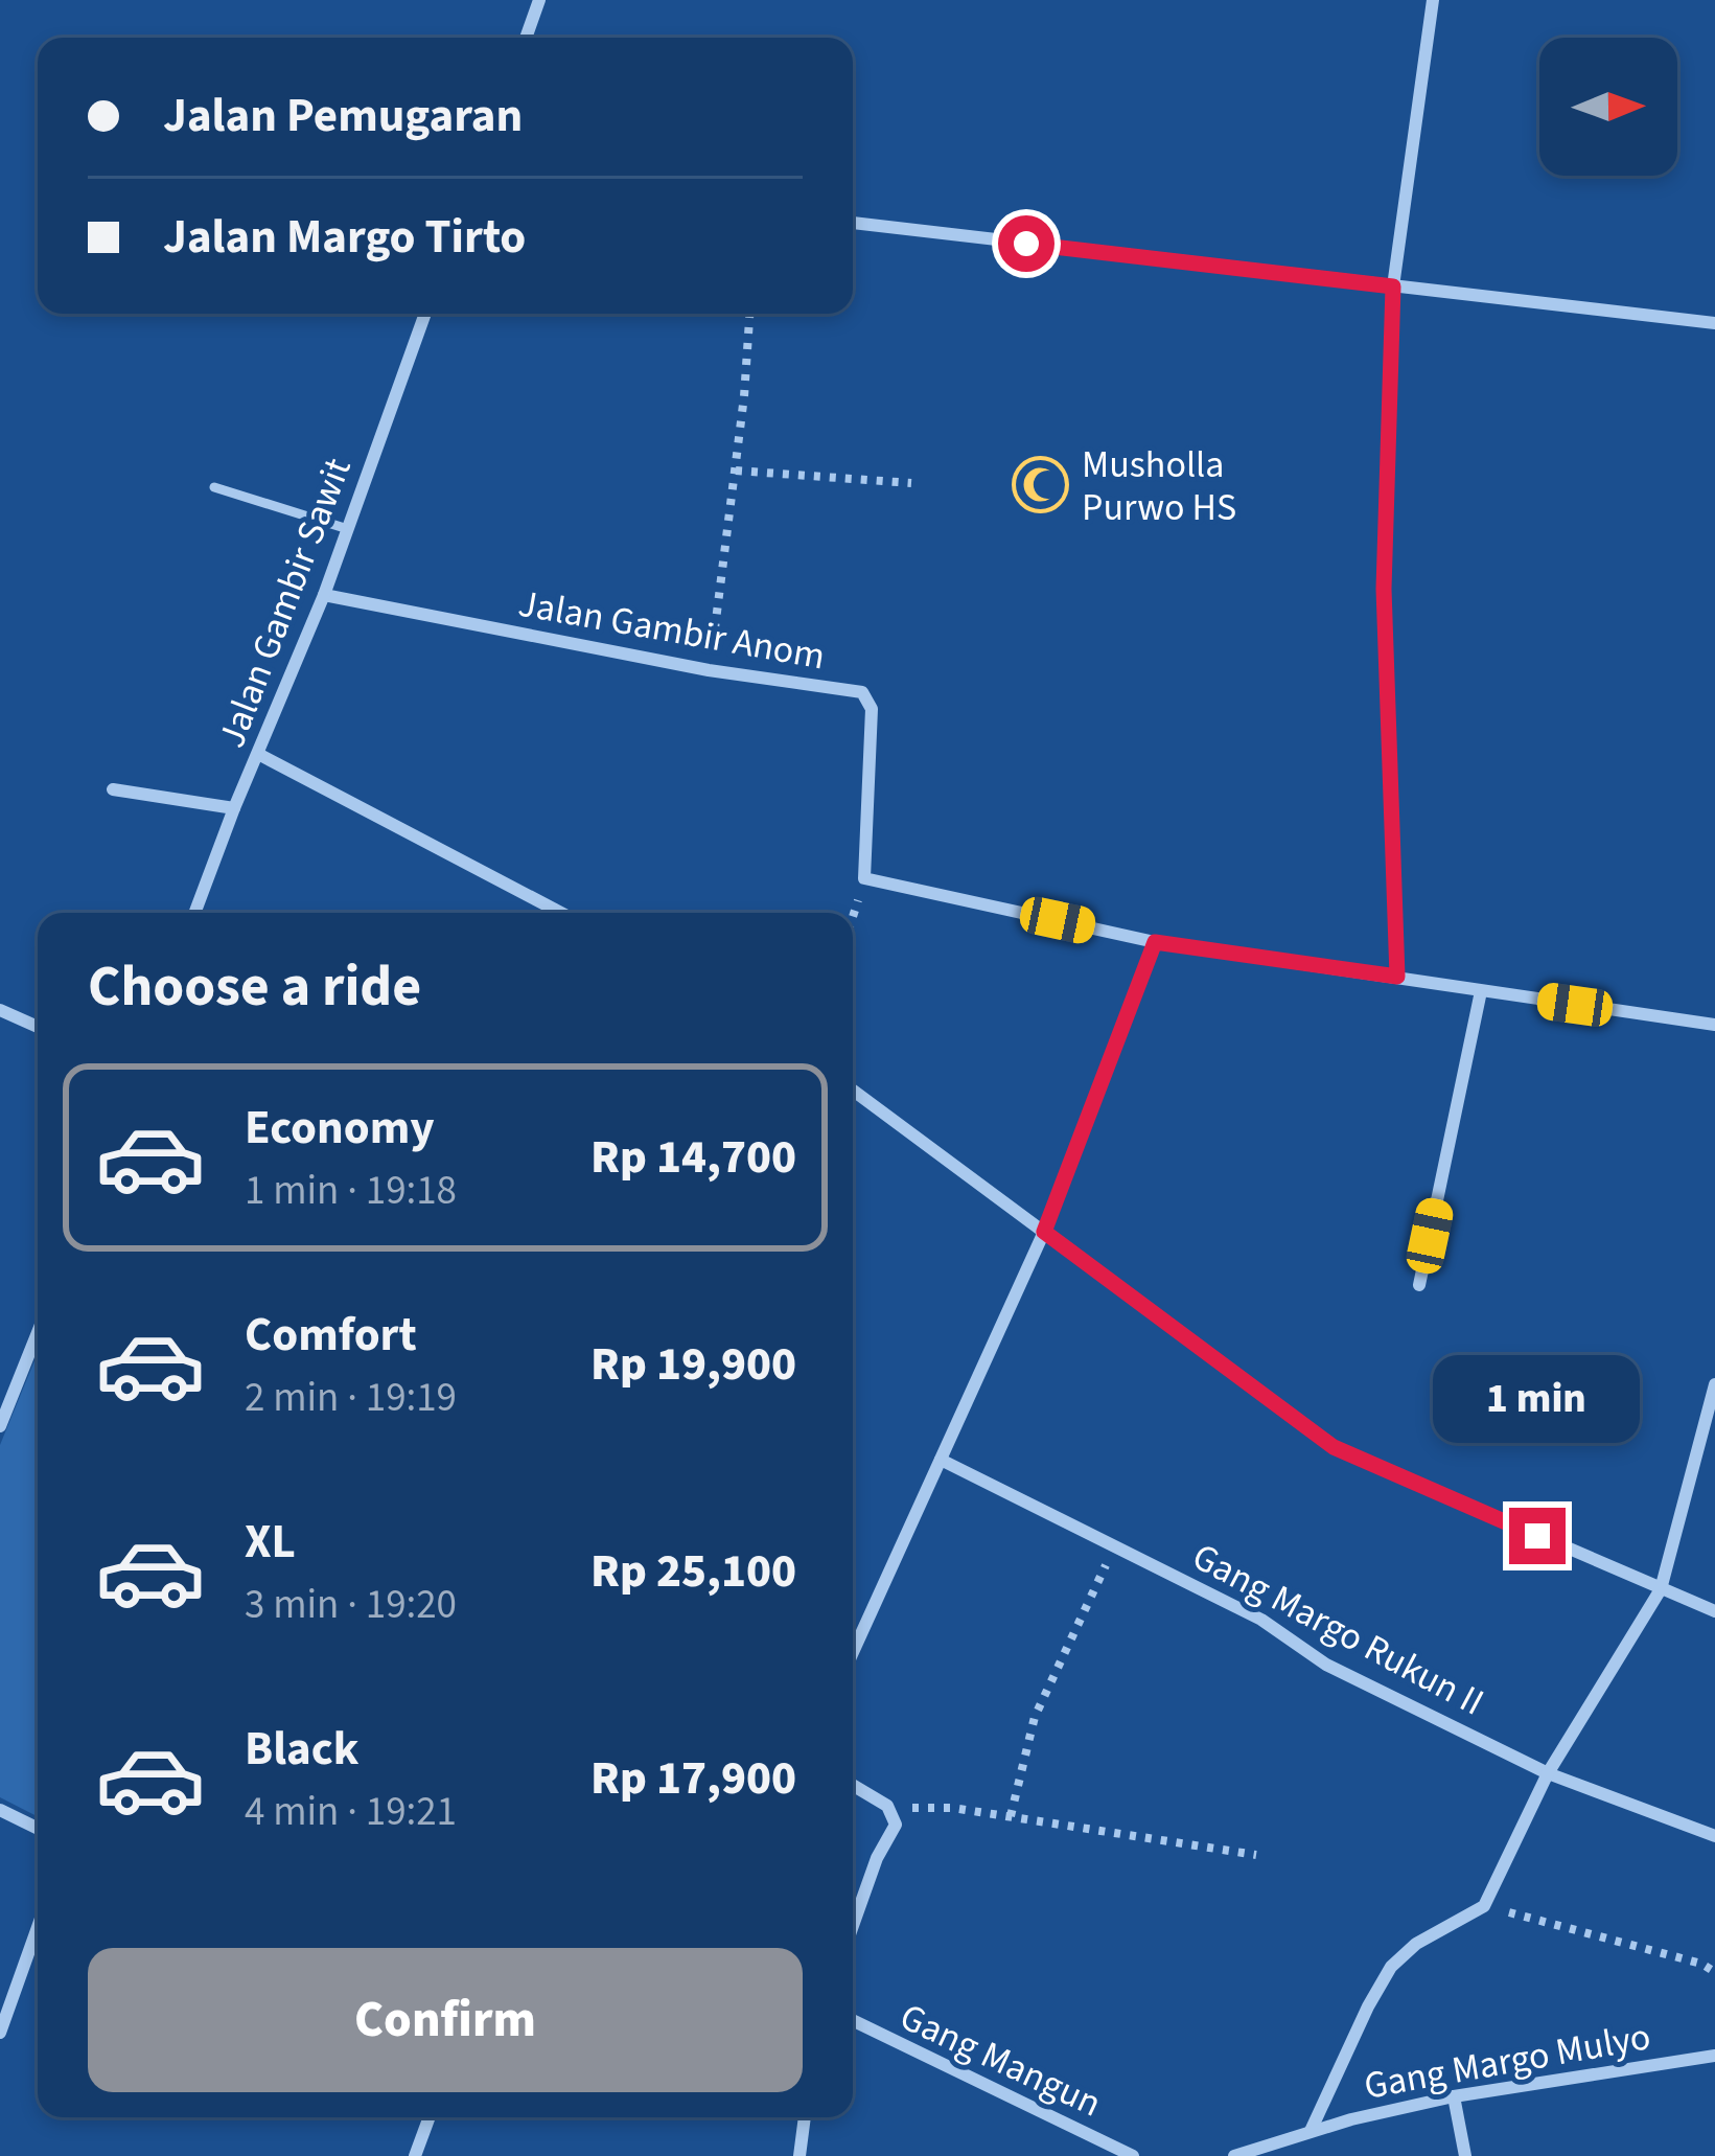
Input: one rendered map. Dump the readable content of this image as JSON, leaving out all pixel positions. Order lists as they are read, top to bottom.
{
  "streets": {
    "street": [
      "Jalan Gambir Sawit",
      "Jalan Gambir Anom",
      "Gang Margo Rukun II",
      "Gang Mangun",
      "Gang Margo Mulyo"
    ]
  },
  "crossings": [
    ["Jalan Gambir Sawit", "Jalan Gambir Anom"]
  ],
  "places": {
    "mosque": ["Musholla Purwo HS"]
  },
  "north": "right",
  "page": {
    "banner": ["Jalan Pemugaran", "Jalan Margo Tirto"],
    "heading": "Choose a ride",
    "list": [
      {
        "name": "Economy",
        "note": "1 min · 19:18",
        "value": "Rp 14,700"
      },
      {
        "name": "Comfort",
        "note": "2 min · 19:19",
        "value": "Rp 19,900"
      },
      {
        "name": "XL",
        "note": "3 min · 19:20",
        "value": "Rp 25,100"
      },
      {
        "name": "Black",
        "note": "4 min · 19:21",
        "value": "Rp 17,900"
      }
    ],
    "bubble": "1 min",
    "buttons": "Confirm"
  }
}
